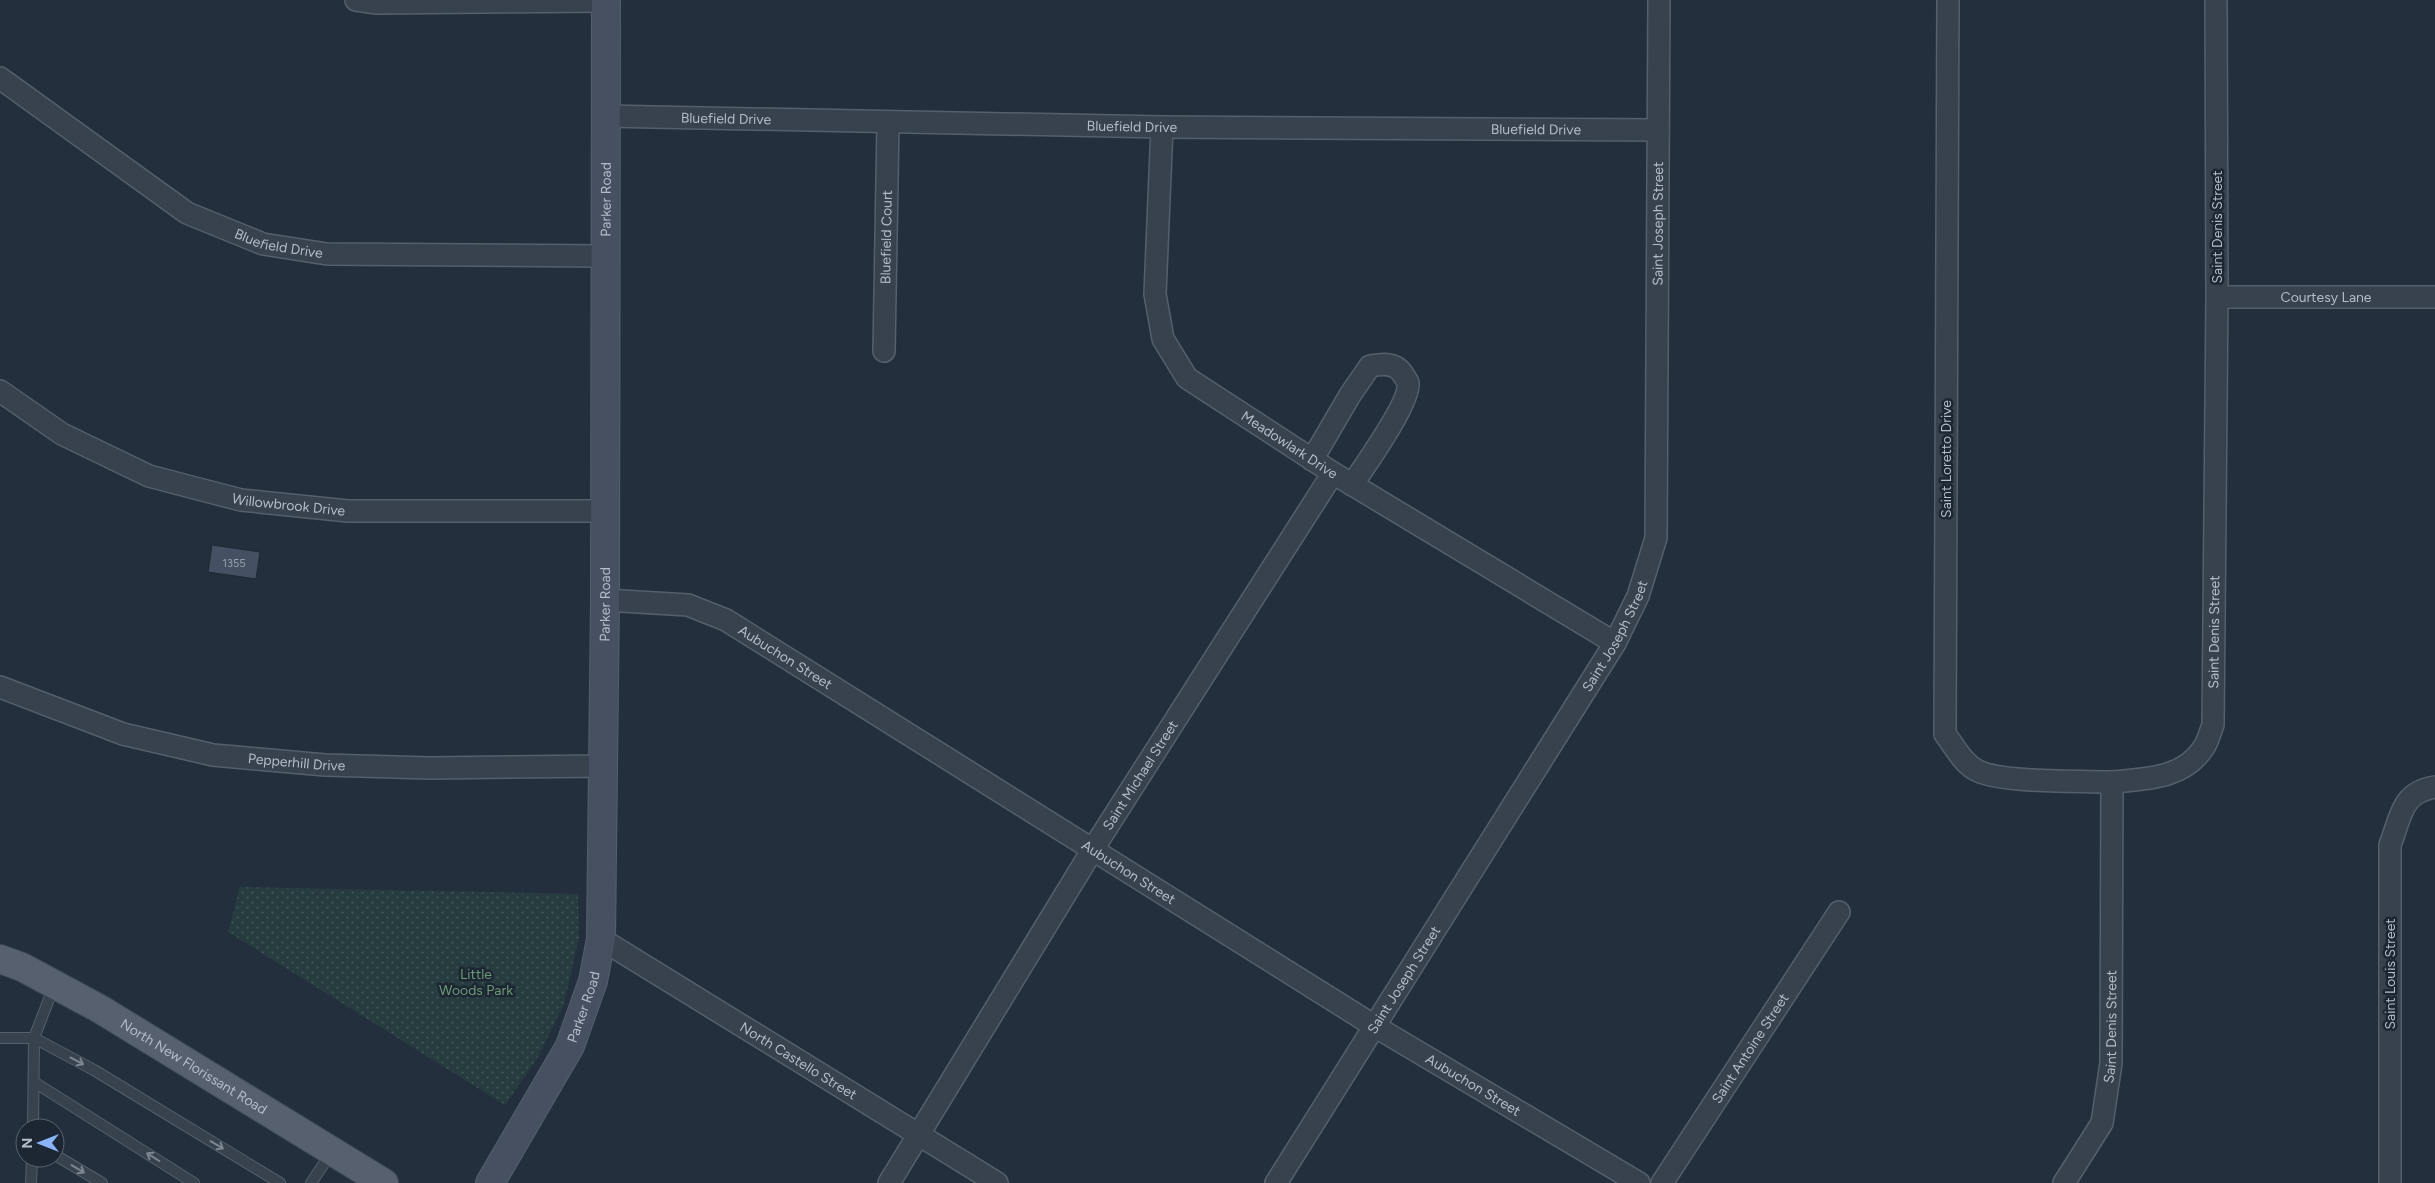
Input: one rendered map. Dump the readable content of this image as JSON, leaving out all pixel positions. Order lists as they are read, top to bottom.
{
  "streets": {
    "main road": ["Parker Road", "North New Florissant Road"],
    "street": [
      "Bluefield Drive",
      "Saint Joseph Street",
      "Saint Denis Street",
      "Bluefield Court",
      "Courtesy Lane",
      "Meadowlark Drive",
      "Saint Loretto Drive",
      "Willowbrook Drive",
      "Aubuchon Street",
      "Pepperhill Drive",
      "Saint Michael Street",
      "Saint Louis Street",
      "Saint Antoine Street",
      "North Castello Street"
    ]
  },
  "crossings": [
    ["Bluefield Drive", "Parker Road"],
    ["Bluefield Drive", "Saint Joseph Street"],
    ["Bluefield Drive", "Bluefield Court"],
    ["Bluefield Drive", "Meadowlark Drive"],
    ["Parker Road", "Willowbrook Drive"],
    ["Parker Road", "Aubuchon Street"],
    ["Parker Road", "Pepperhill Drive"],
    ["Parker Road", "North Castello Street"],
    ["Saint Joseph Street", "Meadowlark Drive"],
    ["Saint Joseph Street", "Aubuchon Street"],
    ["Saint Denis Street", "Courtesy Lane"],
    ["Saint Denis Street", "Saint Loretto Drive"],
    ["Meadowlark Drive", "Saint Michael Street"],
    ["Aubuchon Street", "Saint Michael Street"],
    ["Saint Michael Street", "North Castello Street"]
  ],
  "parks": ["Little Woods Park"],
  "house_numbers": ["1355"],
  "north": "left"
}
